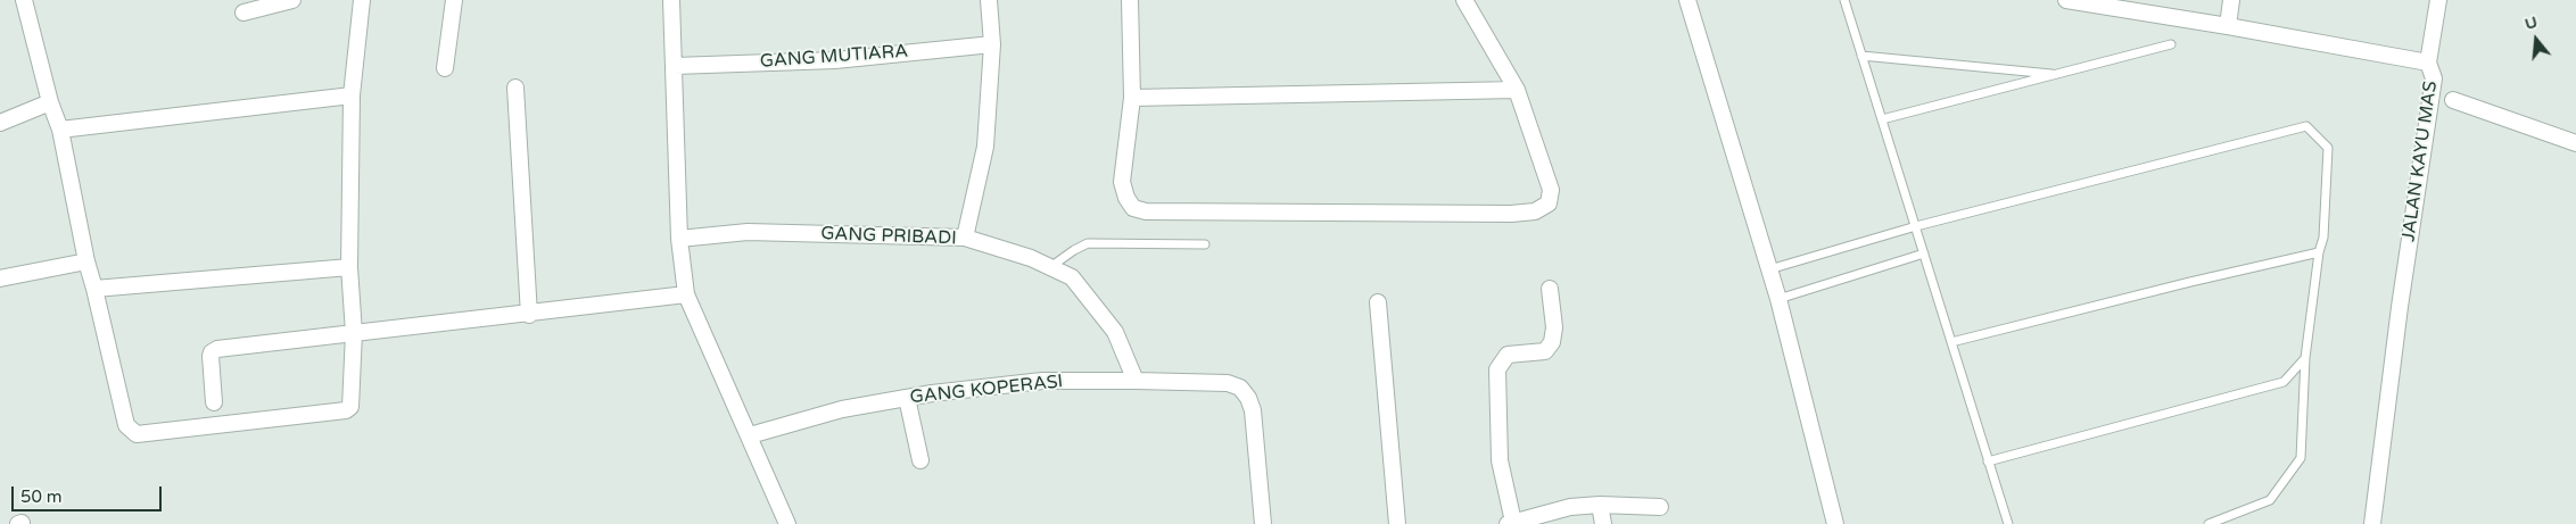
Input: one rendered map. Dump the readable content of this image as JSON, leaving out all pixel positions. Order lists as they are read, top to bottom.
{
  "streets": {
    "street": [
      "GANG MUTIARA",
      "JALAN KAYU MAS",
      "GANG PRIBADI",
      "GANG KOPERASI"
    ]
  },
  "crossings": [
    ["GANG PRIBADI", "GANG KOPERASI"]
  ],
  "scale_bar": "50 m",
  "north": "top"
}
